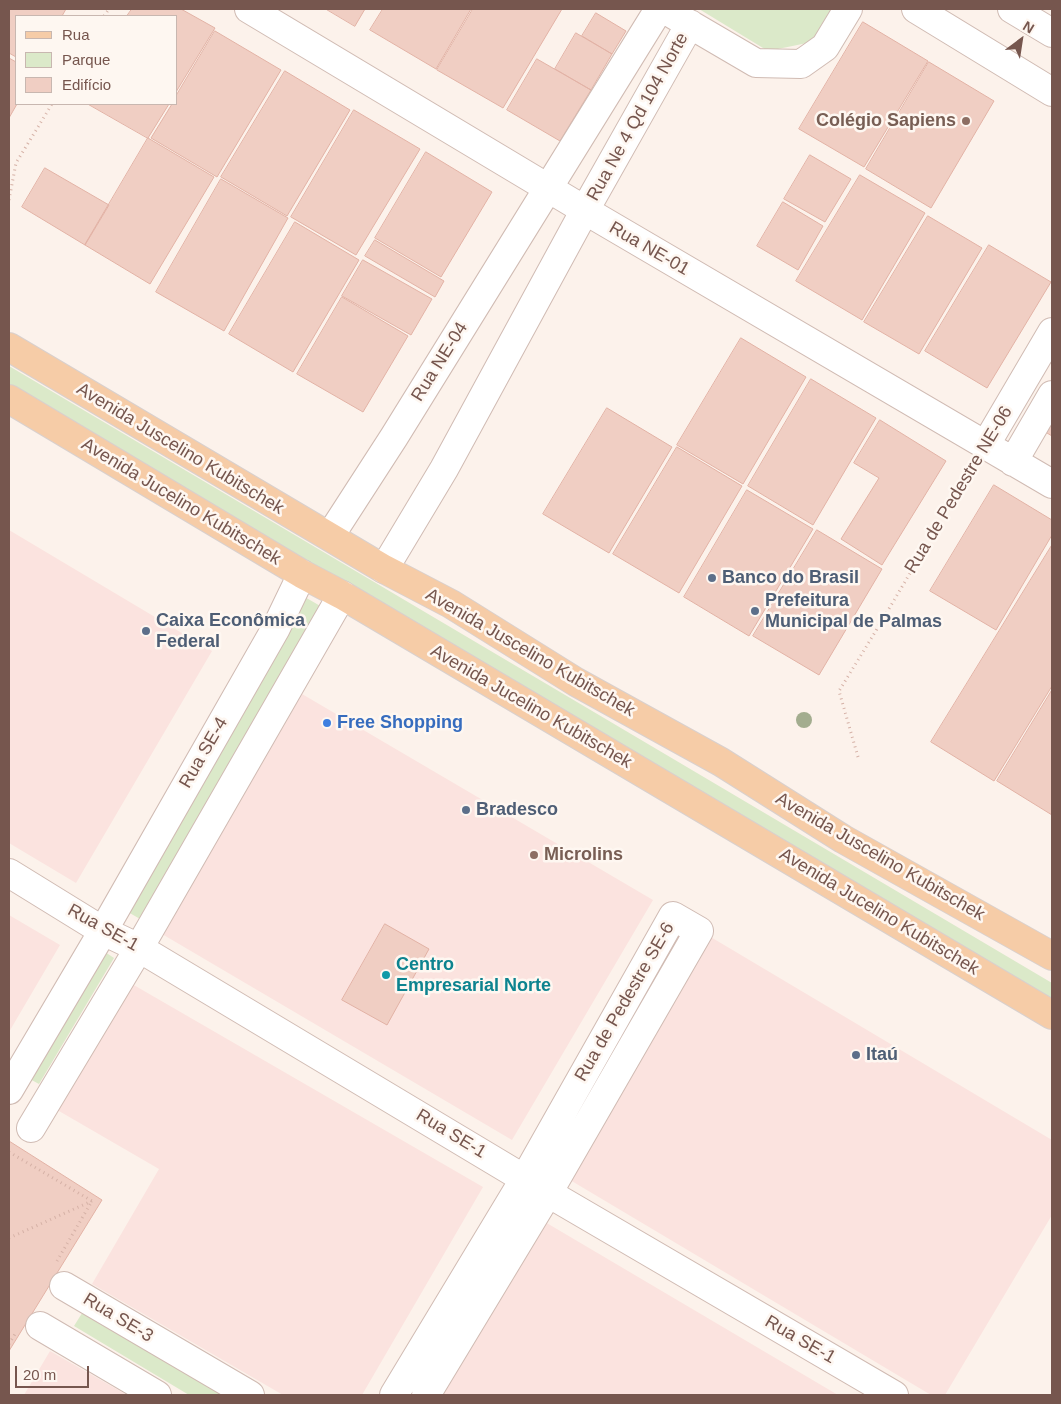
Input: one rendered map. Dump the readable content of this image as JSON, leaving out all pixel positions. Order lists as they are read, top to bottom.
{
  "streets": {
    "main road": ["Avenida Juscelino Kubitschek", "Avenida Jucelino Kubitschek"],
    "street": [
      "Rua Ne 4 Qd 104 Norte",
      "Rua NE-01",
      "Rua NE-04",
      "Rua de Pedestre NE-06",
      "Rua SE-4",
      "Rua SE-1",
      "Rua de Pedestre SE-6",
      "Rua SE-3"
    ]
  },
  "crossings": [
    ["Rua Ne 4 Qd 104 Norte", "Rua NE-01"],
    ["Rua Ne 4 Qd 104 Norte", "Rua NE-04"],
    ["Rua NE-01", "Rua NE-04"],
    ["Rua NE-01", "Rua de Pedestre NE-06"],
    ["Rua NE-04", "Avenida Juscelino Kubitschek"],
    ["Avenida Jucelino Kubitschek", "Rua SE-4"],
    ["Rua SE-4", "Rua SE-1"],
    ["Rua SE-1", "Rua de Pedestre SE-6"]
  ],
  "places": [
    "Colégio Sapiens",
    "Banco do Brasil",
    "Prefeitura Municipal de Palmas",
    "Caixa Econômica Federal",
    "Free Shopping",
    "Bradesco",
    "Microlins",
    "Centro Empresarial Norte",
    "Itaú"
  ],
  "legend": ["Rua", "Parque", "Edifício"],
  "scale_bar": "20 m",
  "north": "top right"
}
